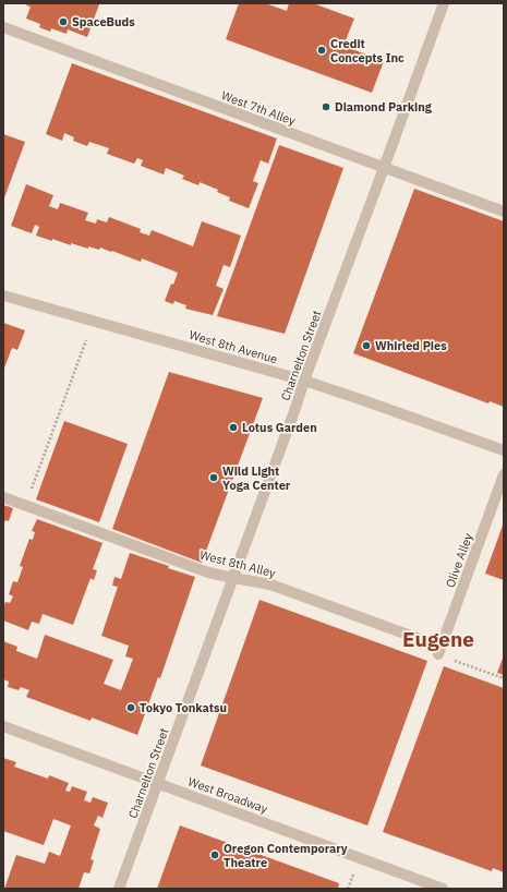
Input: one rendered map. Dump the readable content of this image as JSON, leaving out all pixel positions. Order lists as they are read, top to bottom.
{
  "streets": {
    "street": [
      "West 7th Alley",
      "West 8th Avenue",
      "Charnelton Street",
      "Olive Alley",
      "West 8th Alley",
      "West Broadway"
    ]
  },
  "crossings": [
    ["West 7th Alley", "Charnelton Street"],
    ["West 8th Avenue", "Charnelton Street"],
    ["Charnelton Street", "West 8th Alley"],
    ["Charnelton Street", "West Broadway"],
    ["Olive Alley", "West 8th Alley"]
  ],
  "districts": ["Eugene"],
  "places": [
    "SpaceBuds",
    "Credit Concepts Inc",
    "Diamond Parking",
    "Whirled Pies",
    "Lotus Garden",
    "Wild Light Yoga Center",
    "Tokyo Tonkatsu",
    "Oregon Contemporary Theatre"
  ]
}
